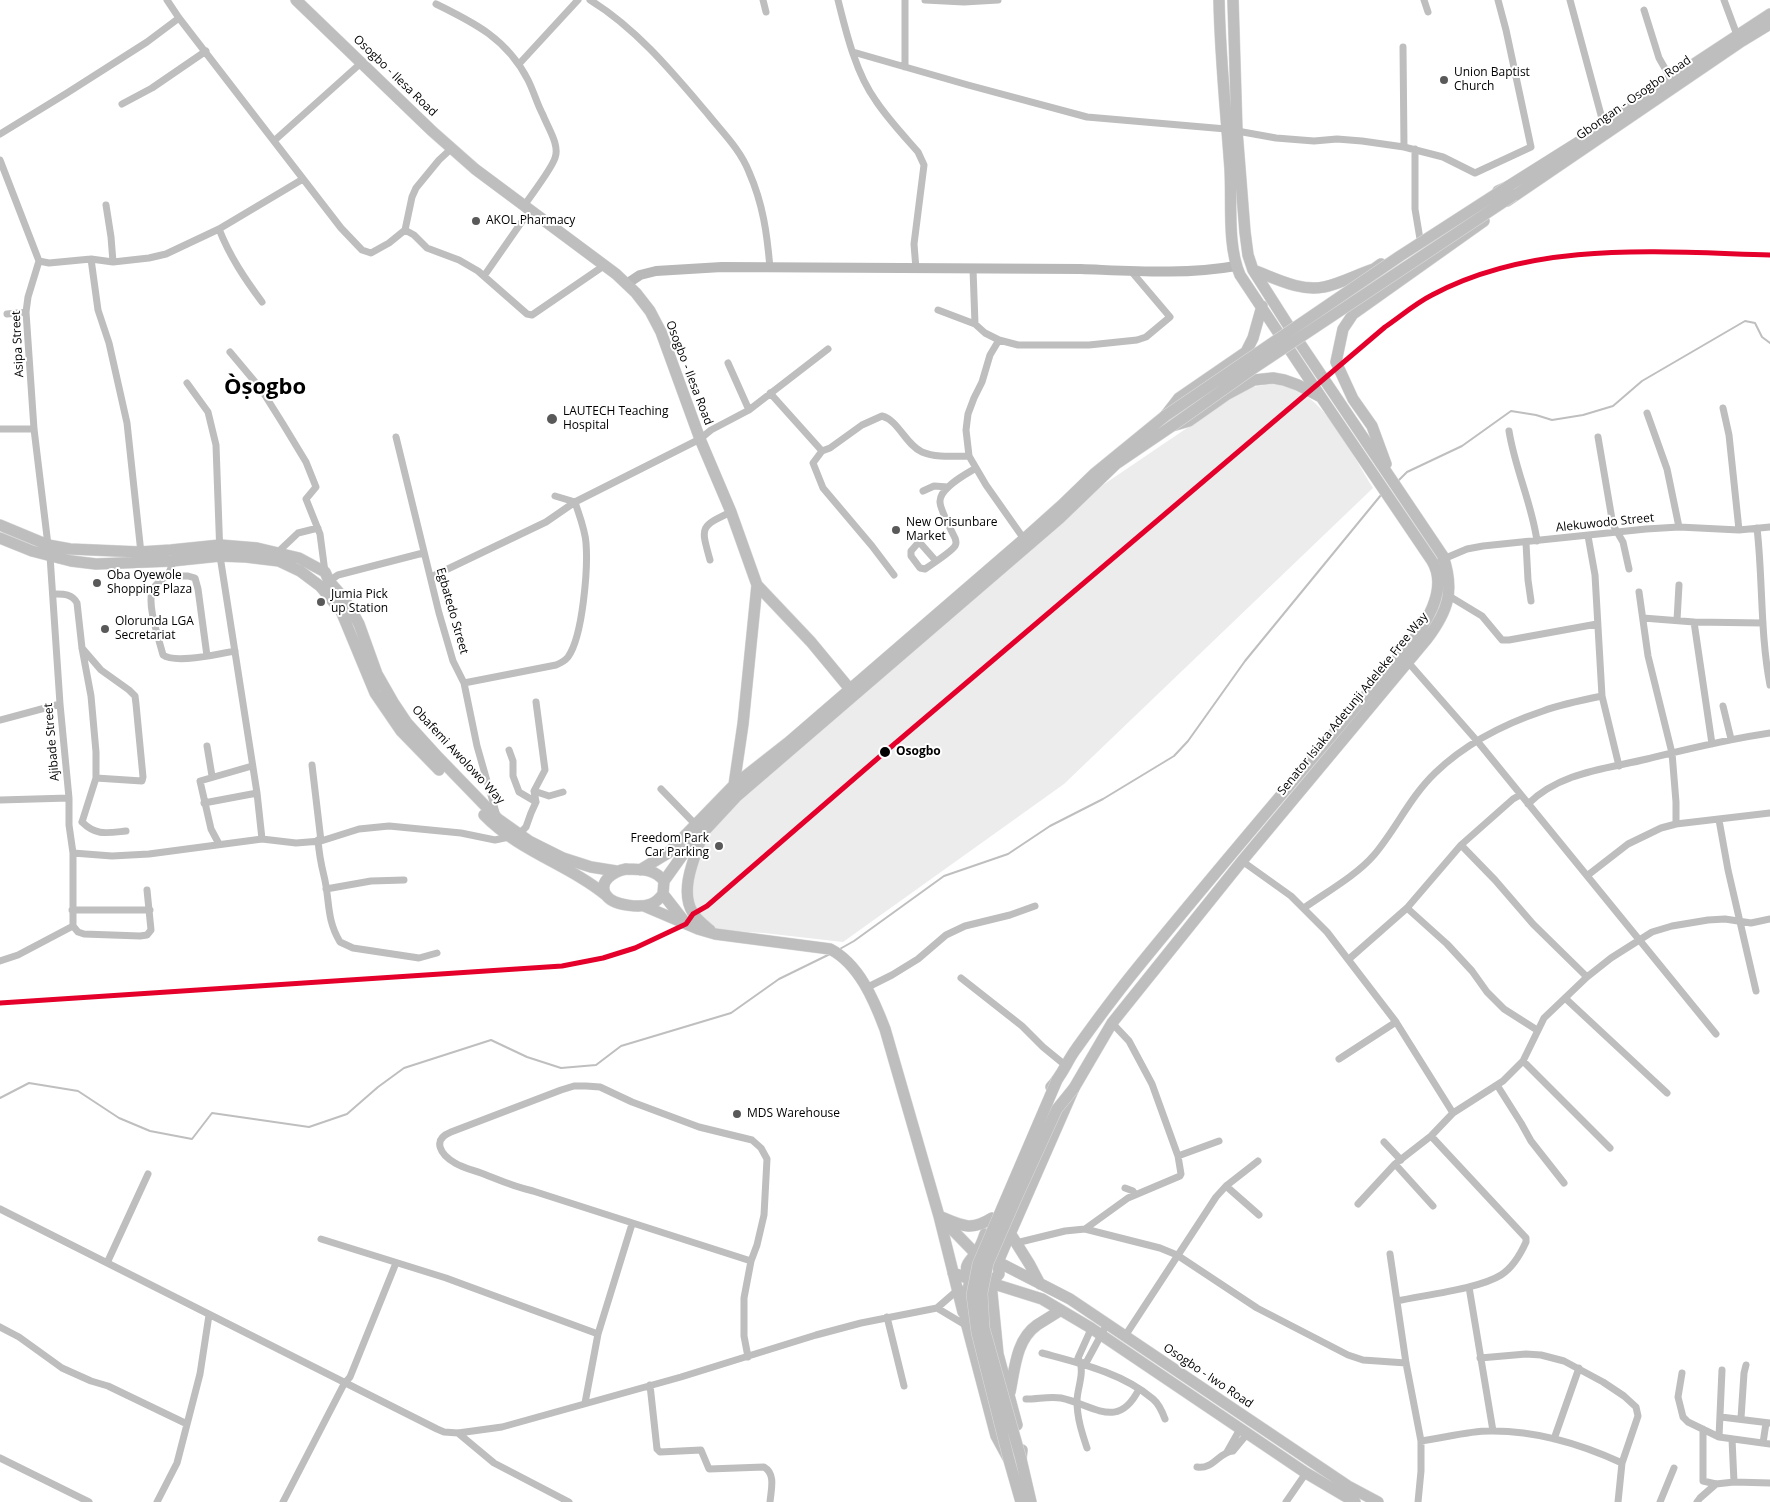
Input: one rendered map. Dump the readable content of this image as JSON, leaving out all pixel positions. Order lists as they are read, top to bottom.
{
  "streets": {
    "main road": [
      "Osogbo - Ilesa Road",
      "Gbongan - Osogbo Road",
      "Senator Isiaka Adetunji Adeleke Free Way",
      "Obafemi Awolowo Way",
      "Osogbo - Iwo Road"
    ],
    "street": [
      "Asipa Street",
      "Alekuwodo Street",
      "Egbatedo Street",
      "Ajibade Street"
    ]
  },
  "crossings": [
    ["Asipa Street", "Ajibade Street"],
    ["Asipa Street", "Obafemi Awolowo Way"],
    ["Alekuwodo Street", "Senator Isiaka Adetunji Adeleke Free Way"],
    ["Egbatedo Street", "Obafemi Awolowo Way"],
    ["Ajibade Street", "Obafemi Awolowo Way"]
  ],
  "districts": ["Òṣogbo"],
  "places": [
    "Union Baptist Church",
    "AKOL Pharmacy",
    "LAUTECH Teaching Hospital",
    "New Orisunbare Market",
    "Oba Oyewole Shopping Plaza",
    "Jumia Pick up Station",
    "Olorunda LGA Secretariat",
    "Osogbo",
    "Freedom Park Car Parking",
    "MDS Warehouse"
  ]
}
